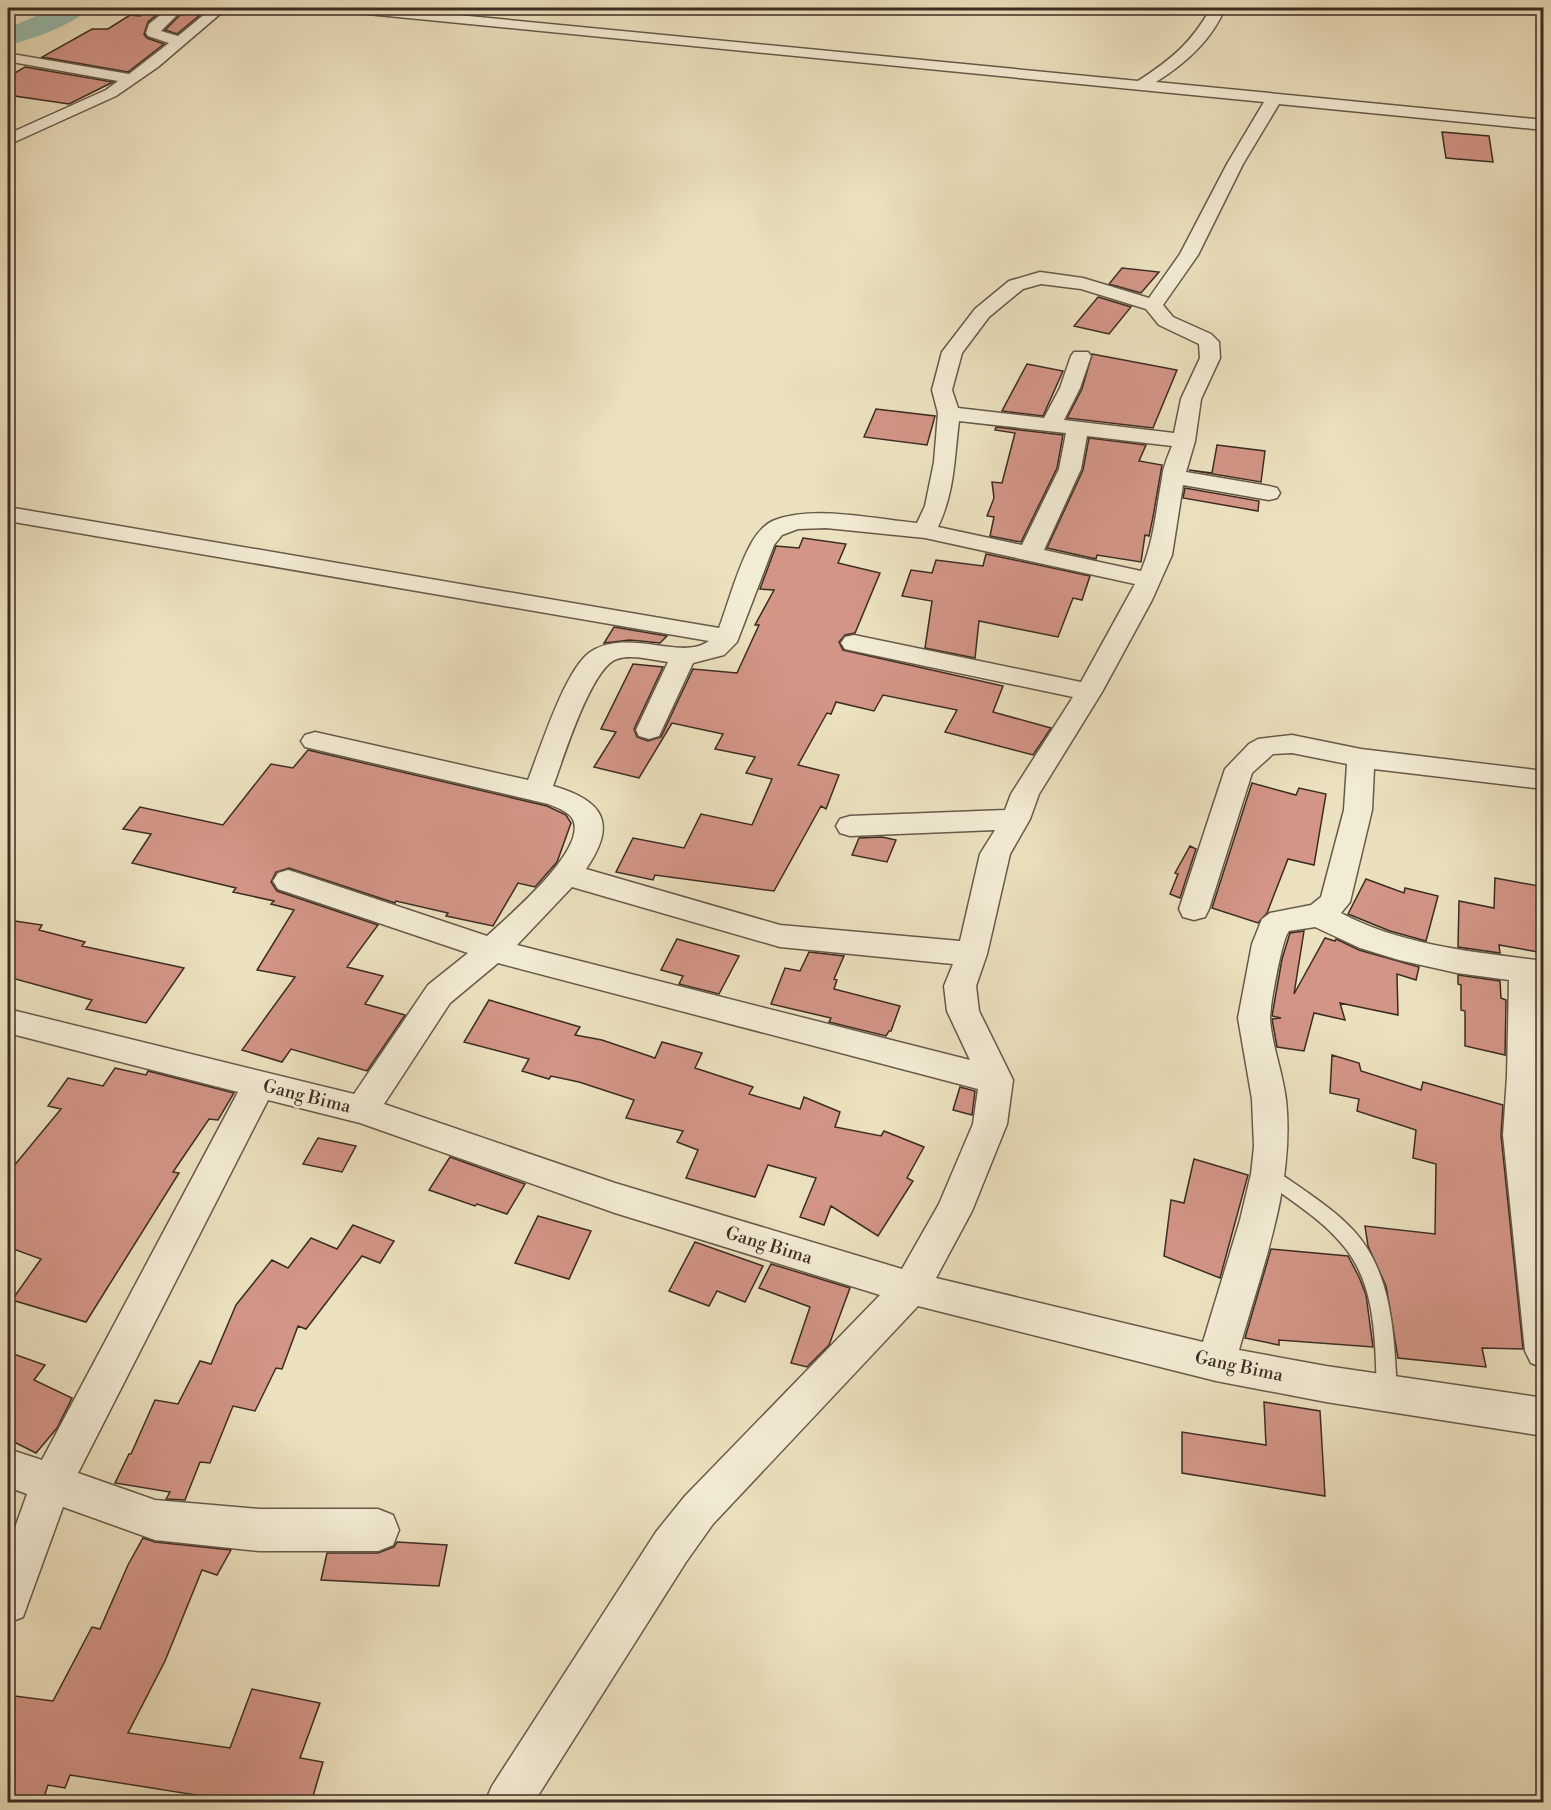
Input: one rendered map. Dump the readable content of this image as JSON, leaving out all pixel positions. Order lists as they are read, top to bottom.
{
  "streets": {
    "street": ["Gang Bima"]
  }
}
